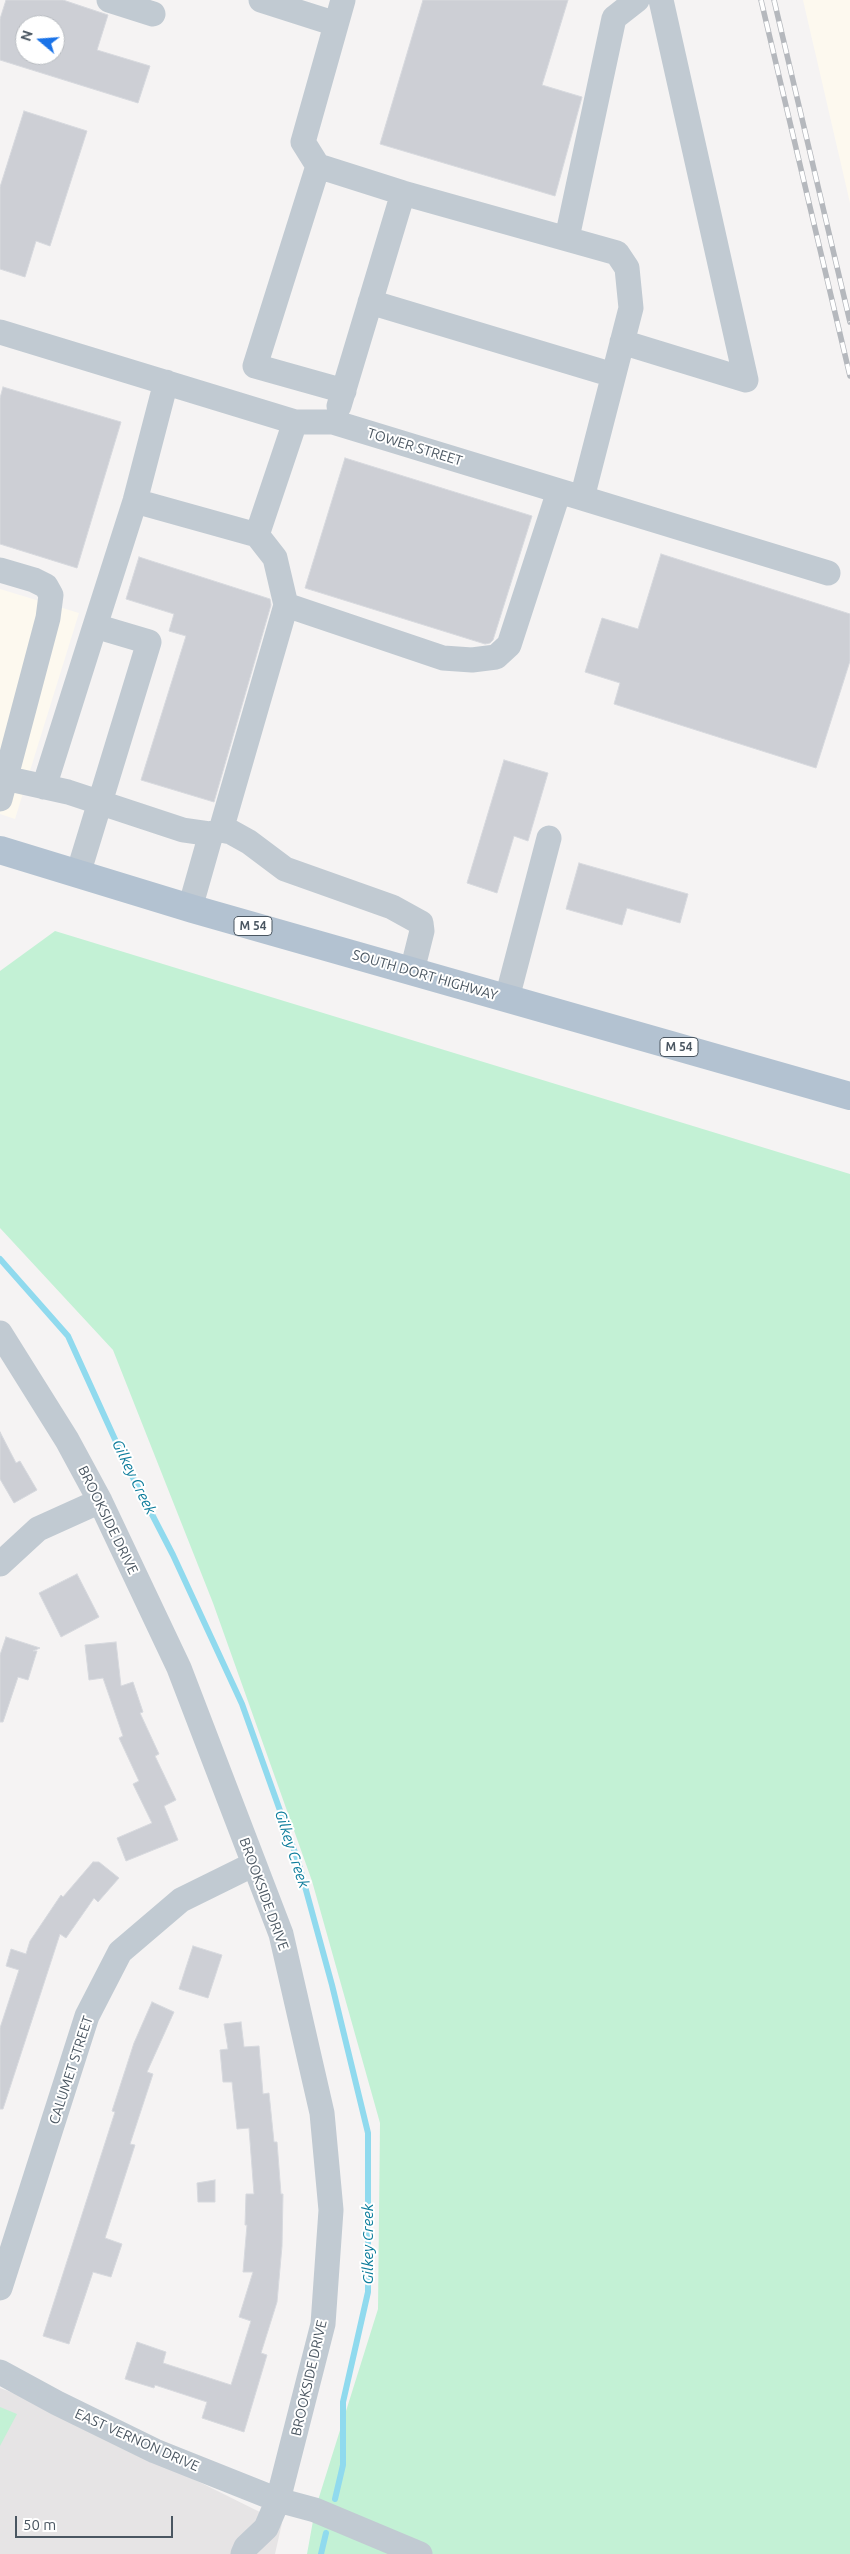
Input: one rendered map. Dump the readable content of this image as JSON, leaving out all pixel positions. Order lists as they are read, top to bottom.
{
  "streets": {
    "main road": ["M 54", "SOUTH DORT HIGHWAY"],
    "street": [
      "TOWER STREET",
      "BROOKSIDE DRIVE",
      "CALUMET STREET",
      "EAST VERNON DRIVE"
    ]
  },
  "crossings": [
    ["BROOKSIDE DRIVE", "CALUMET STREET"],
    ["BROOKSIDE DRIVE", "EAST VERNON DRIVE"]
  ],
  "water": ["Gilkey Creek"],
  "scale_bar": "50 m",
  "north": "left"
}
